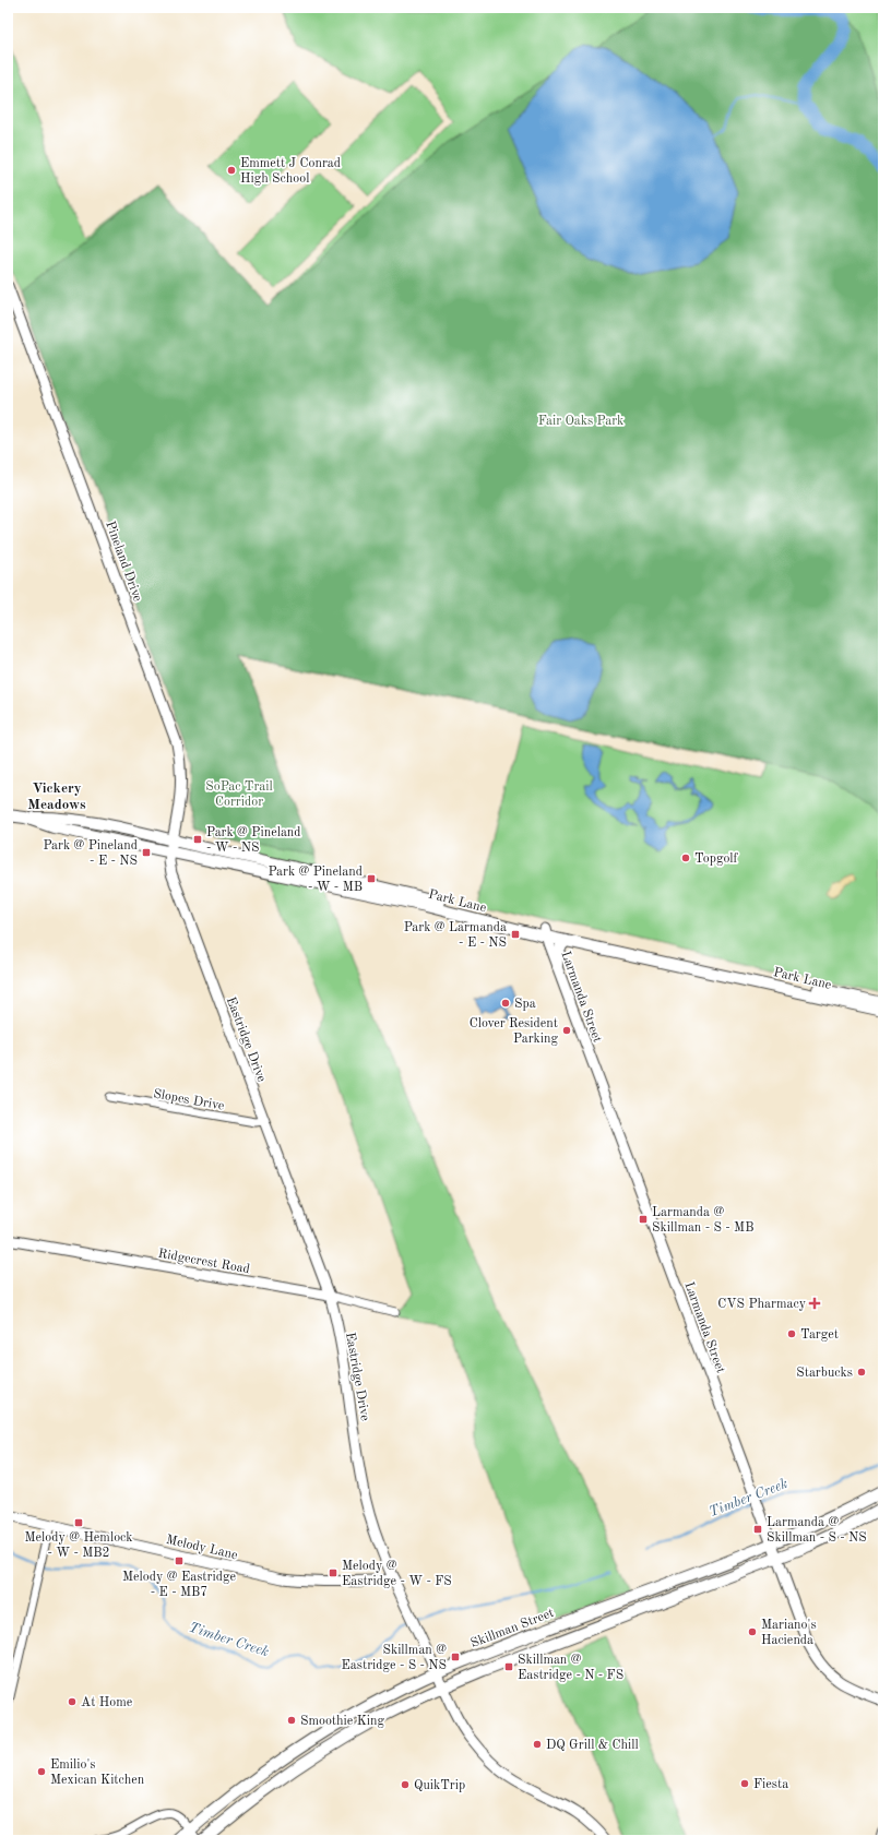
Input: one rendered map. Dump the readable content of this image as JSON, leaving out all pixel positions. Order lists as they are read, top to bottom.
{
  "streets": {
    "main road": ["Park Lane", "Skillman Street"],
    "street": [
      "Pineland Drive",
      "Larmanda Street",
      "Eastridge Drive",
      "Slopes Drive",
      "Ridgecrest Road",
      "Melody Lane"
    ]
  },
  "crossings": [
    ["Pineland Drive", "Park Lane"],
    ["Pineland Drive", "Eastridge Drive"],
    ["Park Lane", "Larmanda Street"],
    ["Park Lane", "Eastridge Drive"],
    ["Larmanda Street", "Skillman Street"],
    ["Eastridge Drive", "Slopes Drive"],
    ["Eastridge Drive", "Ridgecrest Road"],
    ["Eastridge Drive", "Melody Lane"],
    ["Eastridge Drive", "Skillman Street"]
  ],
  "districts": ["Vickery Meadows"],
  "water": ["Timber Creek"],
  "parks": ["Fair Oaks Park", "SoPac Trail Corridor"],
  "places": {
    "other": [
      "Emmett J Conrad High School",
      "Topgolf",
      "Spa",
      "Clover Resident Parking",
      "Target",
      "Starbucks",
      "Mariano's Hacienda",
      "At Home",
      "Smoothie King",
      "DQ Grill & Chill",
      "Emilio's Mexican Kitchen",
      "Fiesta",
      "QuikTrip"
    ],
    "transit": [
      "Park @ Pineland - W - NS",
      "Park @ Pineland - E - NS",
      "Park @ Pineland - W - MB",
      "Park @ Larmanda - E - NS",
      "Larmanda @ Skillman - S - MB",
      "Melody @ Hemlock - W - MB2",
      "Larmanda @ Skillman - S - NS",
      "Melody @ Eastridge - E - MB7",
      "Melody @ Eastridge - W - FS",
      "Skillman @ Eastridge - S - NS",
      "Skillman @ Eastridge - N - FS"
    ],
    "health": ["CVS Pharmacy"]
  }
}
